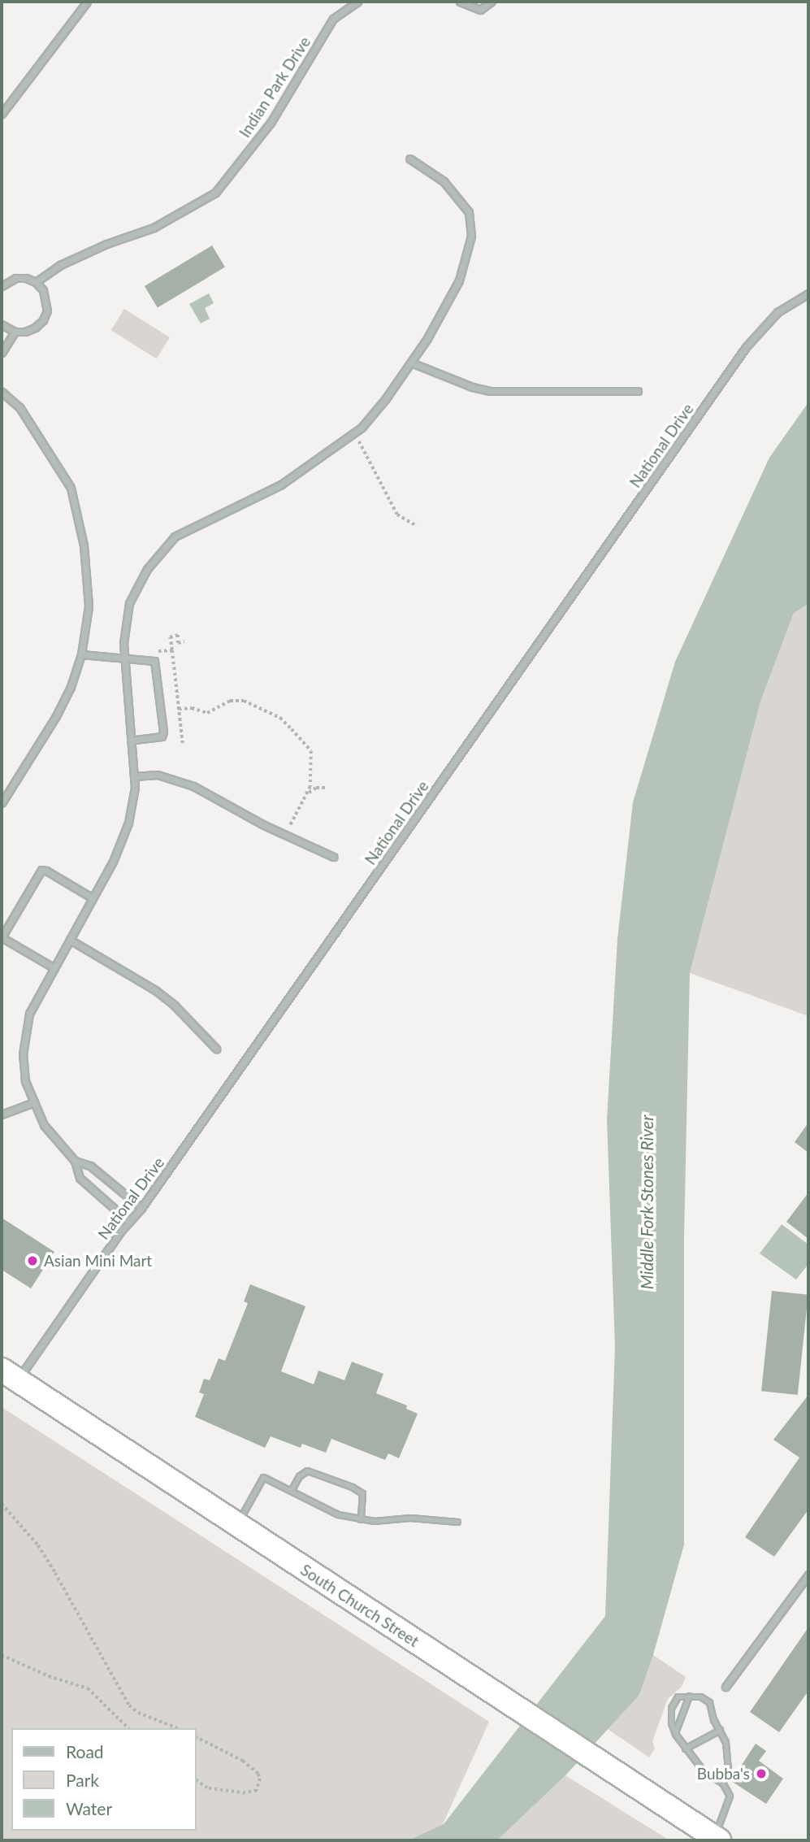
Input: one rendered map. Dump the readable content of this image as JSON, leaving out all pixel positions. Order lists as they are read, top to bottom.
{
  "streets": {
    "highway": ["South Church Street"],
    "street": ["Indian Park Drive", "National Drive"]
  },
  "crossings": [
    ["National Drive", "South Church Street"]
  ],
  "water": ["Middle Fork Stones River"],
  "places": ["Asian Mini Mart", "Bubba's"],
  "legend": ["Road", "Park", "Water"]
}
